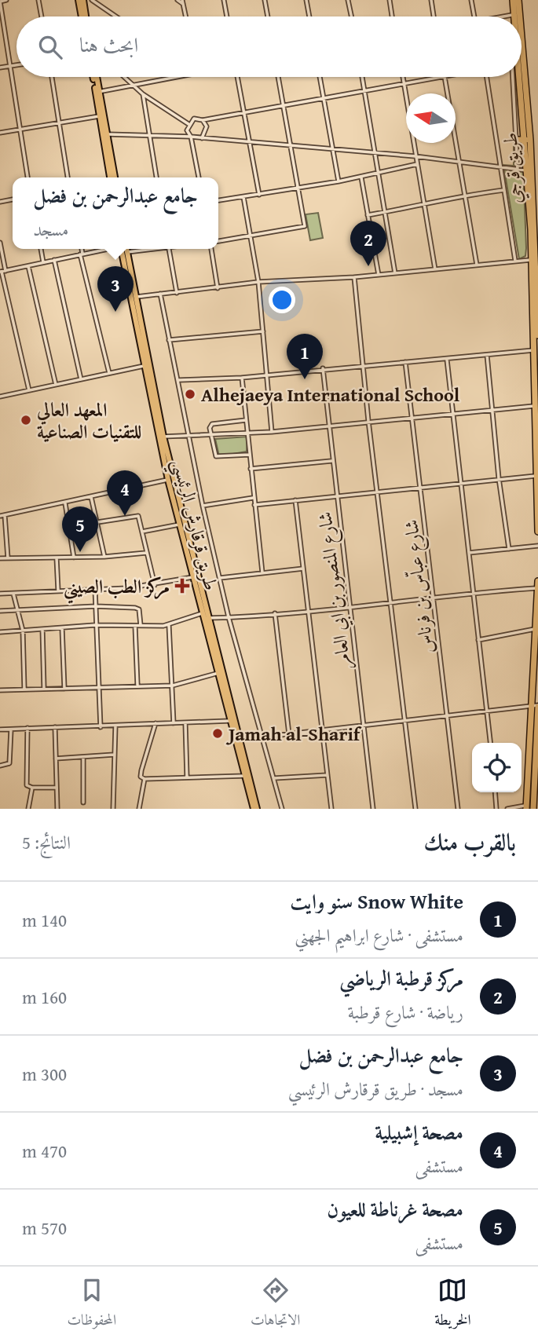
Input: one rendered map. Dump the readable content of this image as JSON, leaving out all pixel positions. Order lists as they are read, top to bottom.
{
  "streets": {
    "highway": ["طريق قرجي"],
    "main road": ["طريق قرقارش الرئيسي"],
    "street": ["شارع عباّس بن فرناس", "شارع المنصور بن ابي العامر"]
  },
  "places": {
    "other": ["Alhejaeya International School", "المعهد العالي للتقنيات الصناعية", "Jamah al-Sharif"],
    "health": ["مركز الطب الصيني"]
  },
  "north": "left",
  "page": {
    "search": "ابحث هنا",
    "popup": ["جامع عبدالرحمن بن فضل", "مسجد"],
    "pins": [
      "2",
      "3",
      "1",
      "4",
      "5"
    ],
    "heading": ["بالقرب منك", "النتائج: 5"],
    "list": [
      {
        "mark": "1",
        "name": "Snow White سنو وايت",
        "note": "مستشفى · شارع ابراهيم الجهني",
        "value": "140 m"
      },
      {
        "mark": "2",
        "name": "مركز قرطبة الرياضي",
        "note": "رياضة · شارع قرطبة",
        "value": "160 m"
      },
      {
        "mark": "3",
        "name": "جامع عبدالرحمن بن فضل",
        "note": "مسجد · طريق قرقارش الرئيسي",
        "value": "300 m"
      },
      {
        "mark": "4",
        "name": "مصحة إشبيلية",
        "note": "مستشفى",
        "value": "470 m"
      },
      {
        "mark": "5",
        "name": "مصحة غرناطة للعيون",
        "note": "مستشفى",
        "value": "570 m"
      }
    ],
    "nav": ["الخريطة", "الاتجاهات", "المحفوظات"]
  }
}
